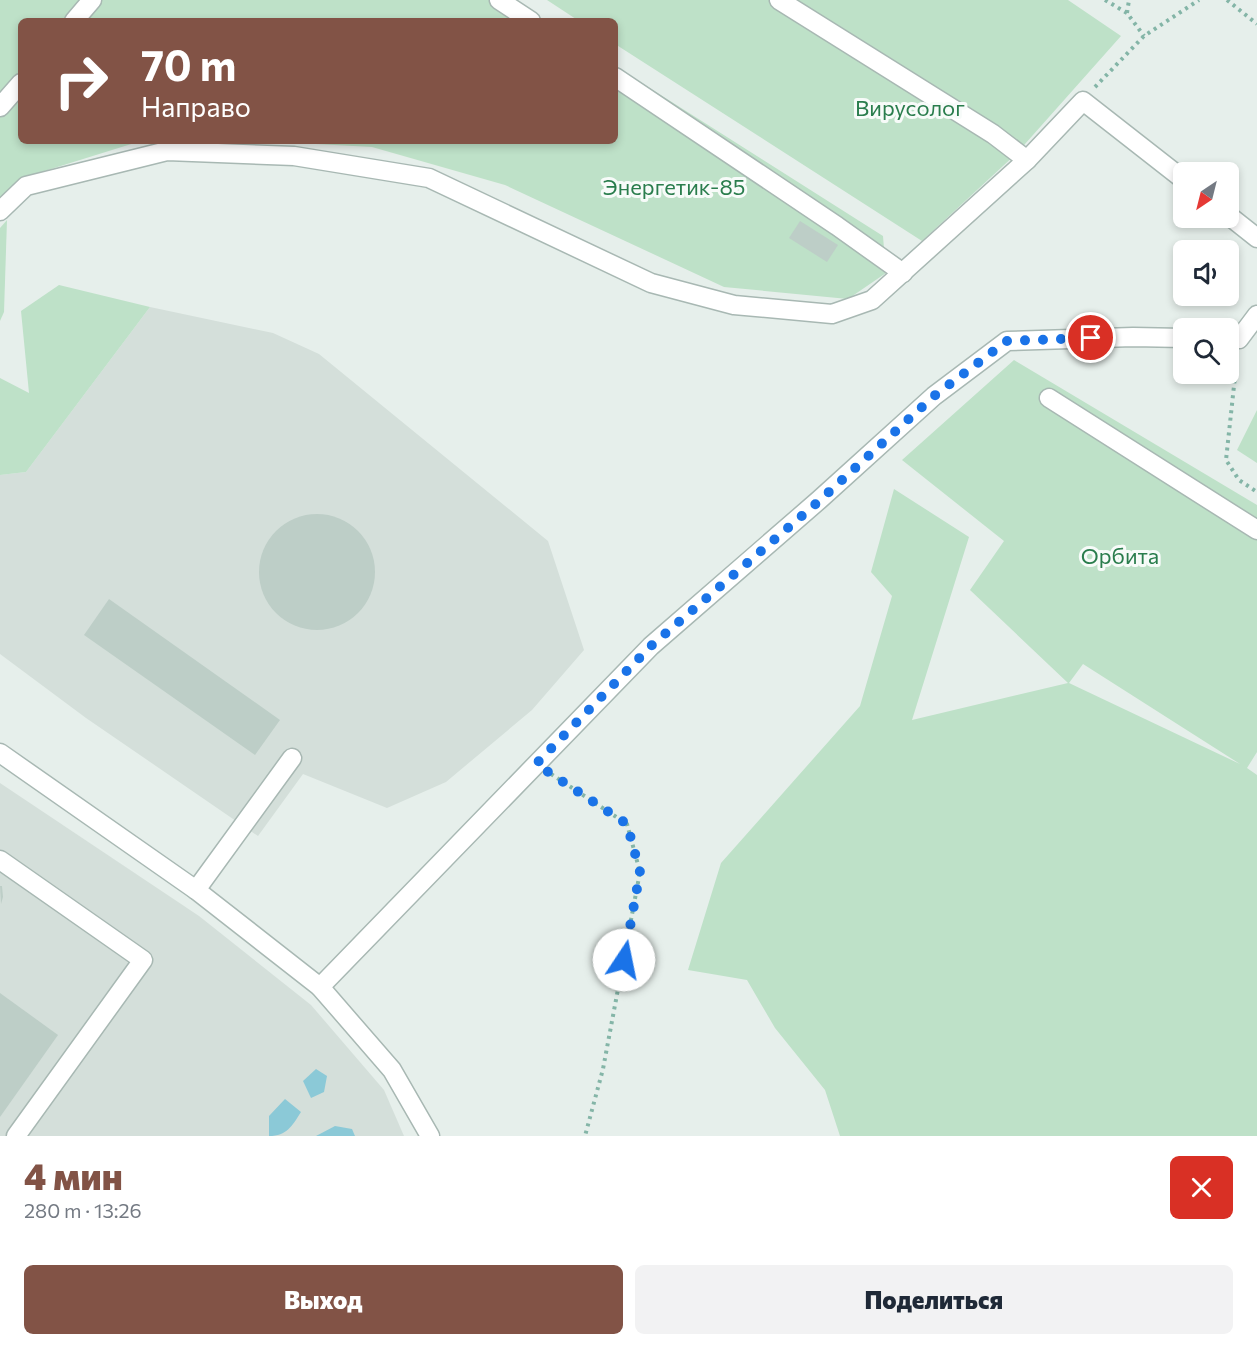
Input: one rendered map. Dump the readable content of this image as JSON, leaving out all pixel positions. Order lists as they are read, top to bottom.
{
  "parks": ["Вирусолог", "Энергетик-85", "Орбита"],
  "north": "bottom left",
  "page": {
    "turn": ["70 m", "Направо"],
    "heading": ["4 мин", "280 m · 13:26"],
    "buttons": ["Выход", "Поделиться"]
  }
}
